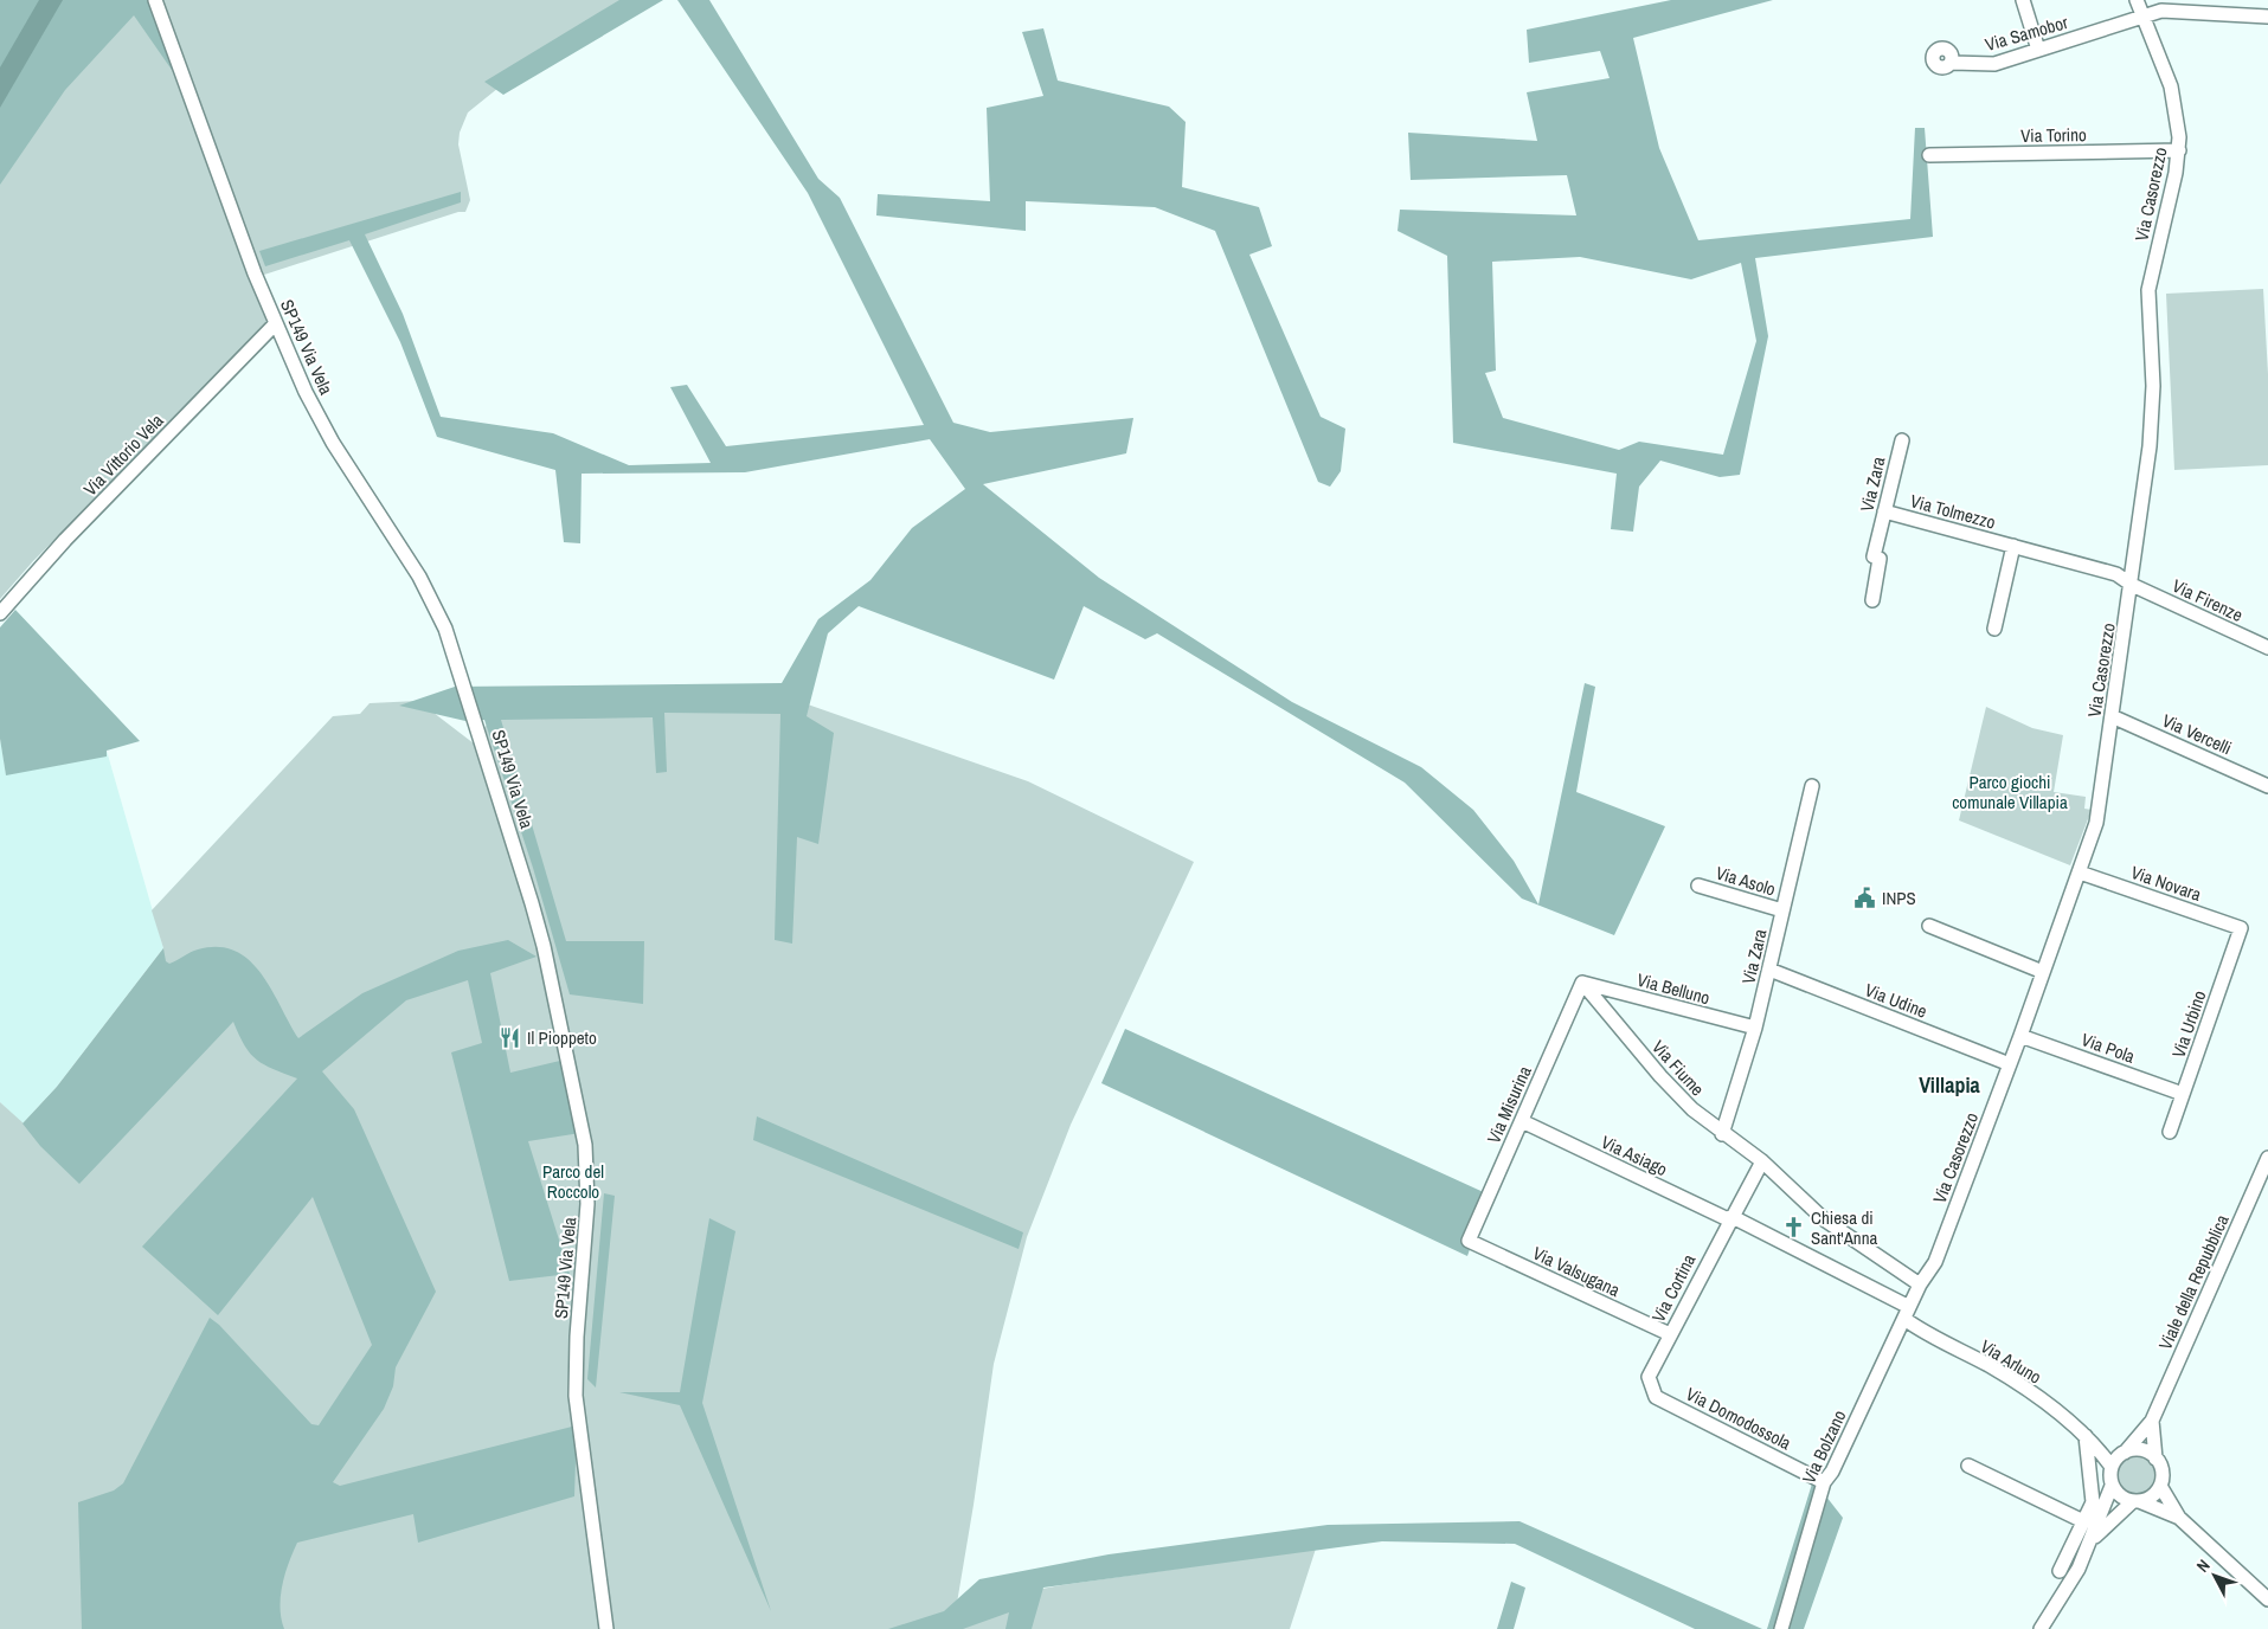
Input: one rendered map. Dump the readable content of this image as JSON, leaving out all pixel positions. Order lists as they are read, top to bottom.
{
  "streets": {
    "street": [
      "Via Samobor",
      "Via Torino",
      "Via Casorezzo",
      "SP149 Via Vela",
      "Via Vittorio Vela",
      "Via Zara",
      "Via Tolmezzo",
      "Via Firenze",
      "Via Vercelli",
      "Via Asolo",
      "Via Novara",
      "Via Belluno",
      "Via Udine",
      "Via Urbino",
      "Via Pola",
      "Via Fiume",
      "Via Misurina",
      "Via Asiago",
      "Via Valsugana",
      "Viale della Repubblica",
      "Via Cortina",
      "Via Arluno",
      "Via Domodossola",
      "Via Bolzano"
    ]
  },
  "crossings": [
    ["Via Samobor", "Via Casorezzo"],
    ["Via Torino", "Via Casorezzo"],
    ["Via Casorezzo", "Via Tolmezzo"],
    ["Via Casorezzo", "Via Firenze"],
    ["Via Casorezzo", "Via Vercelli"],
    ["Via Casorezzo", "Via Novara"],
    ["Via Casorezzo", "Via Udine"],
    ["Via Casorezzo", "Via Pola"],
    ["Via Casorezzo", "Via Fiume"],
    ["Via Casorezzo", "Via Asiago"],
    ["Via Casorezzo", "Via Arluno"],
    ["Via Casorezzo", "Via Bolzano"],
    ["SP149 Via Vela", "Via Vittorio Vela"],
    ["Via Zara", "Via Tolmezzo"],
    ["Via Zara", "Via Asolo"],
    ["Via Zara", "Via Belluno"],
    ["Via Zara", "Via Udine"],
    ["Via Zara", "Via Fiume"],
    ["Via Tolmezzo", "Via Firenze"],
    ["Via Novara", "Via Urbino"],
    ["Via Belluno", "Via Fiume"],
    ["Via Belluno", "Via Misurina"],
    ["Via Urbino", "Via Pola"],
    ["Via Fiume", "Via Misurina"],
    ["Via Fiume", "Via Cortina"],
    ["Via Misurina", "Via Asiago"],
    ["Via Misurina", "Via Valsugana"],
    ["Via Asiago", "Via Cortina"],
    ["Via Asiago", "Via Arluno"],
    ["Via Asiago", "Via Bolzano"],
    ["Via Valsugana", "Via Cortina"],
    ["Via Cortina", "Via Domodossola"],
    ["Via Arluno", "Via Bolzano"],
    ["Via Domodossola", "Via Bolzano"]
  ],
  "districts": ["Villapia"],
  "parks": ["Parco giochi comunale Villapia", "Parco del Roccolo"],
  "places": {
    "public building": ["INPS"],
    "restaurant": ["Il Pioppeto"],
    "church": ["Chiesa di Sant'Anna"]
  },
  "north": "top left"
}
